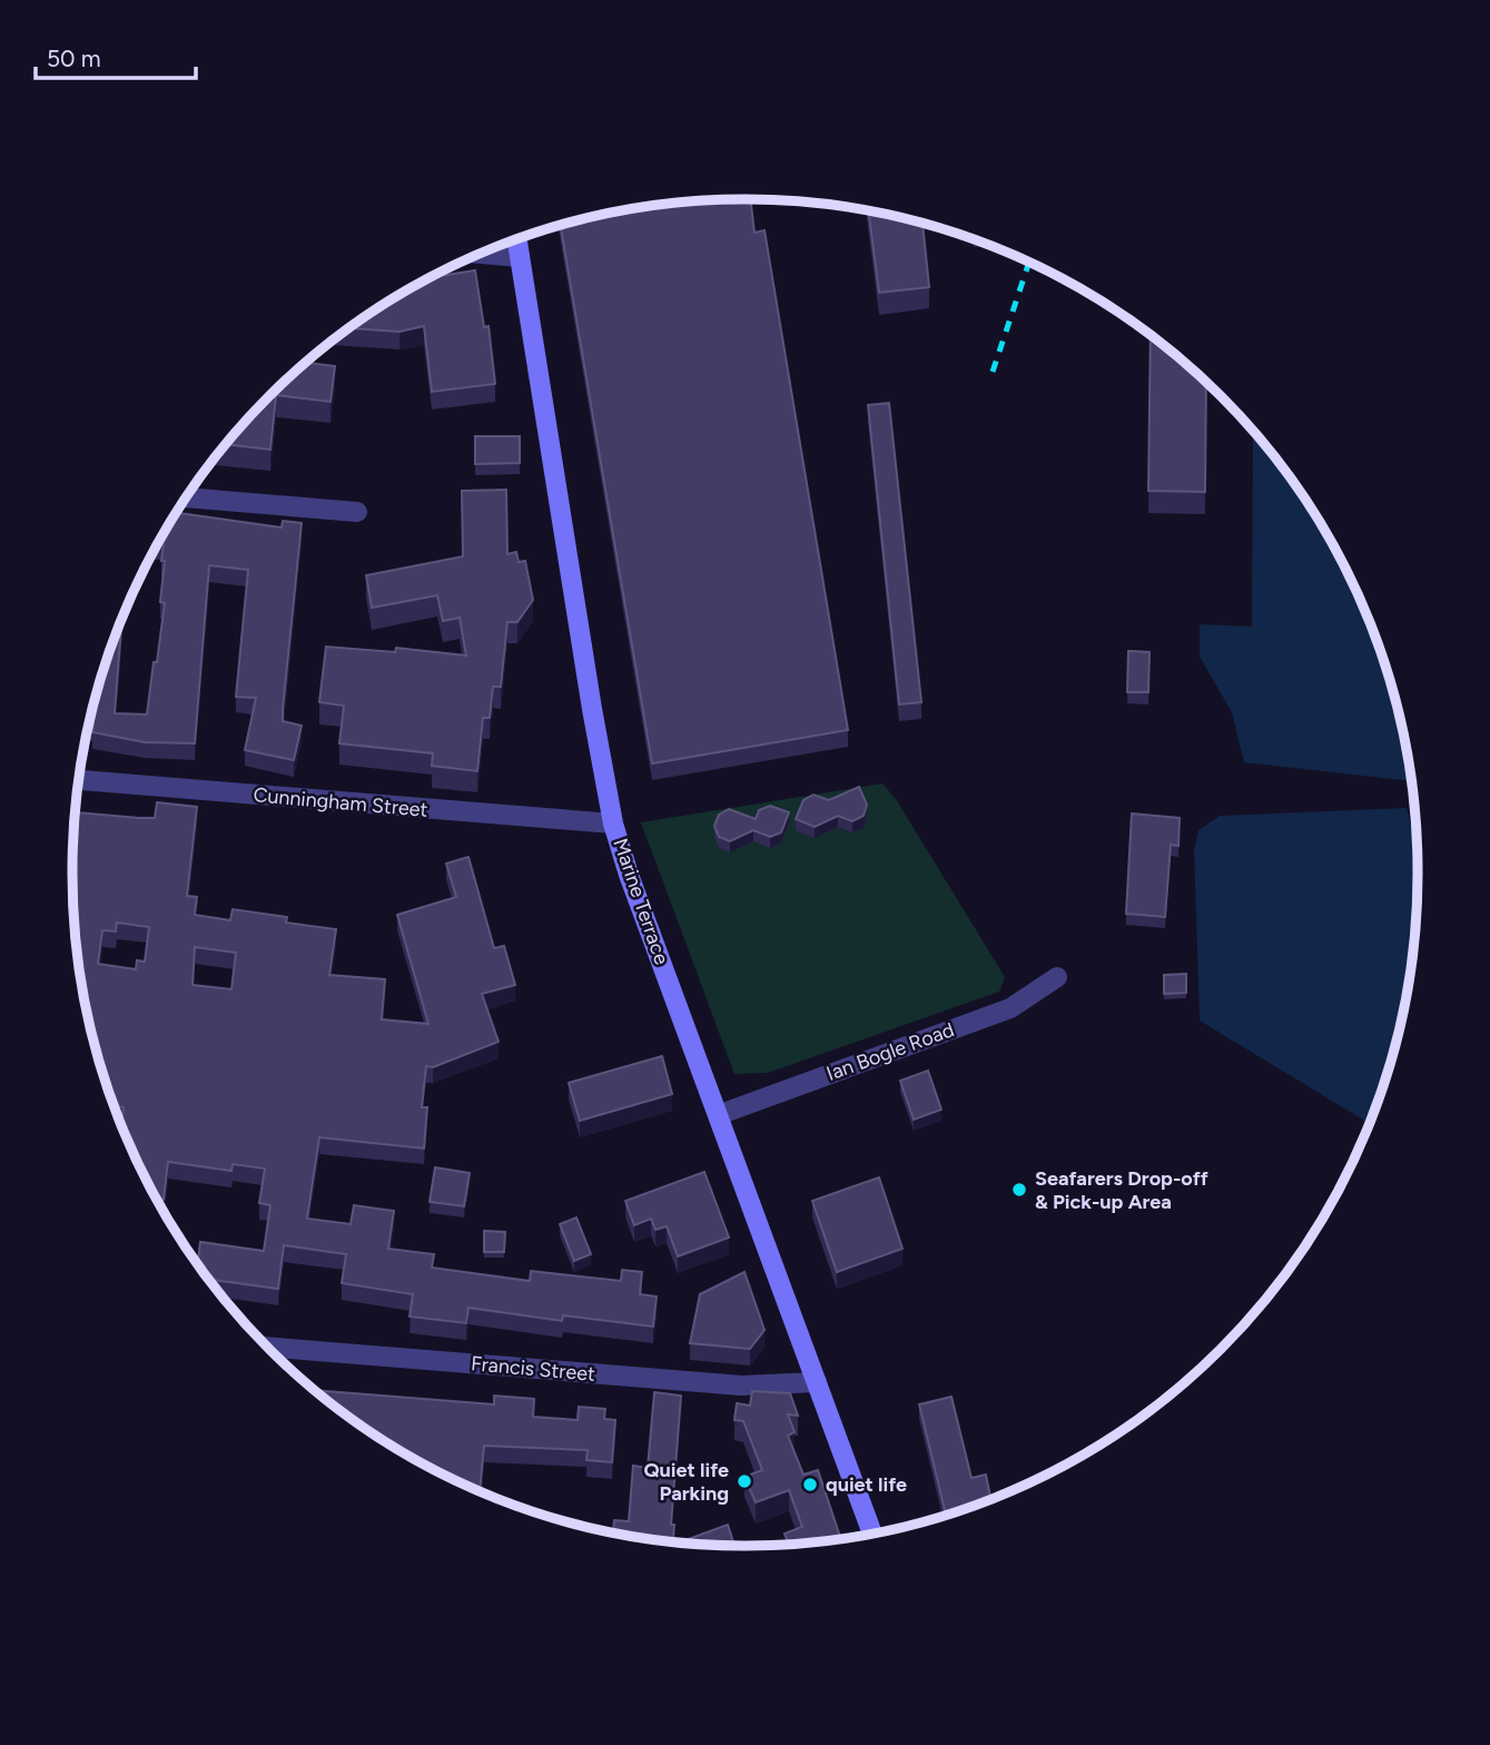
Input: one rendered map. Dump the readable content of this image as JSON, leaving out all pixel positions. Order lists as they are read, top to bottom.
{
  "streets": {
    "main road": ["Marine Terrace"],
    "street": ["Cunningham Street", "Ian Bogle Road", "Francis Street"]
  },
  "crossings": [
    ["Cunningham Street", "Marine Terrace"],
    ["Marine Terrace", "Ian Bogle Road"],
    ["Marine Terrace", "Francis Street"]
  ],
  "places": ["Seafarers Drop-off & Pick-up Area", "Quiet life Parking", "quiet life"],
  "scale_bar": "50 m"
}
